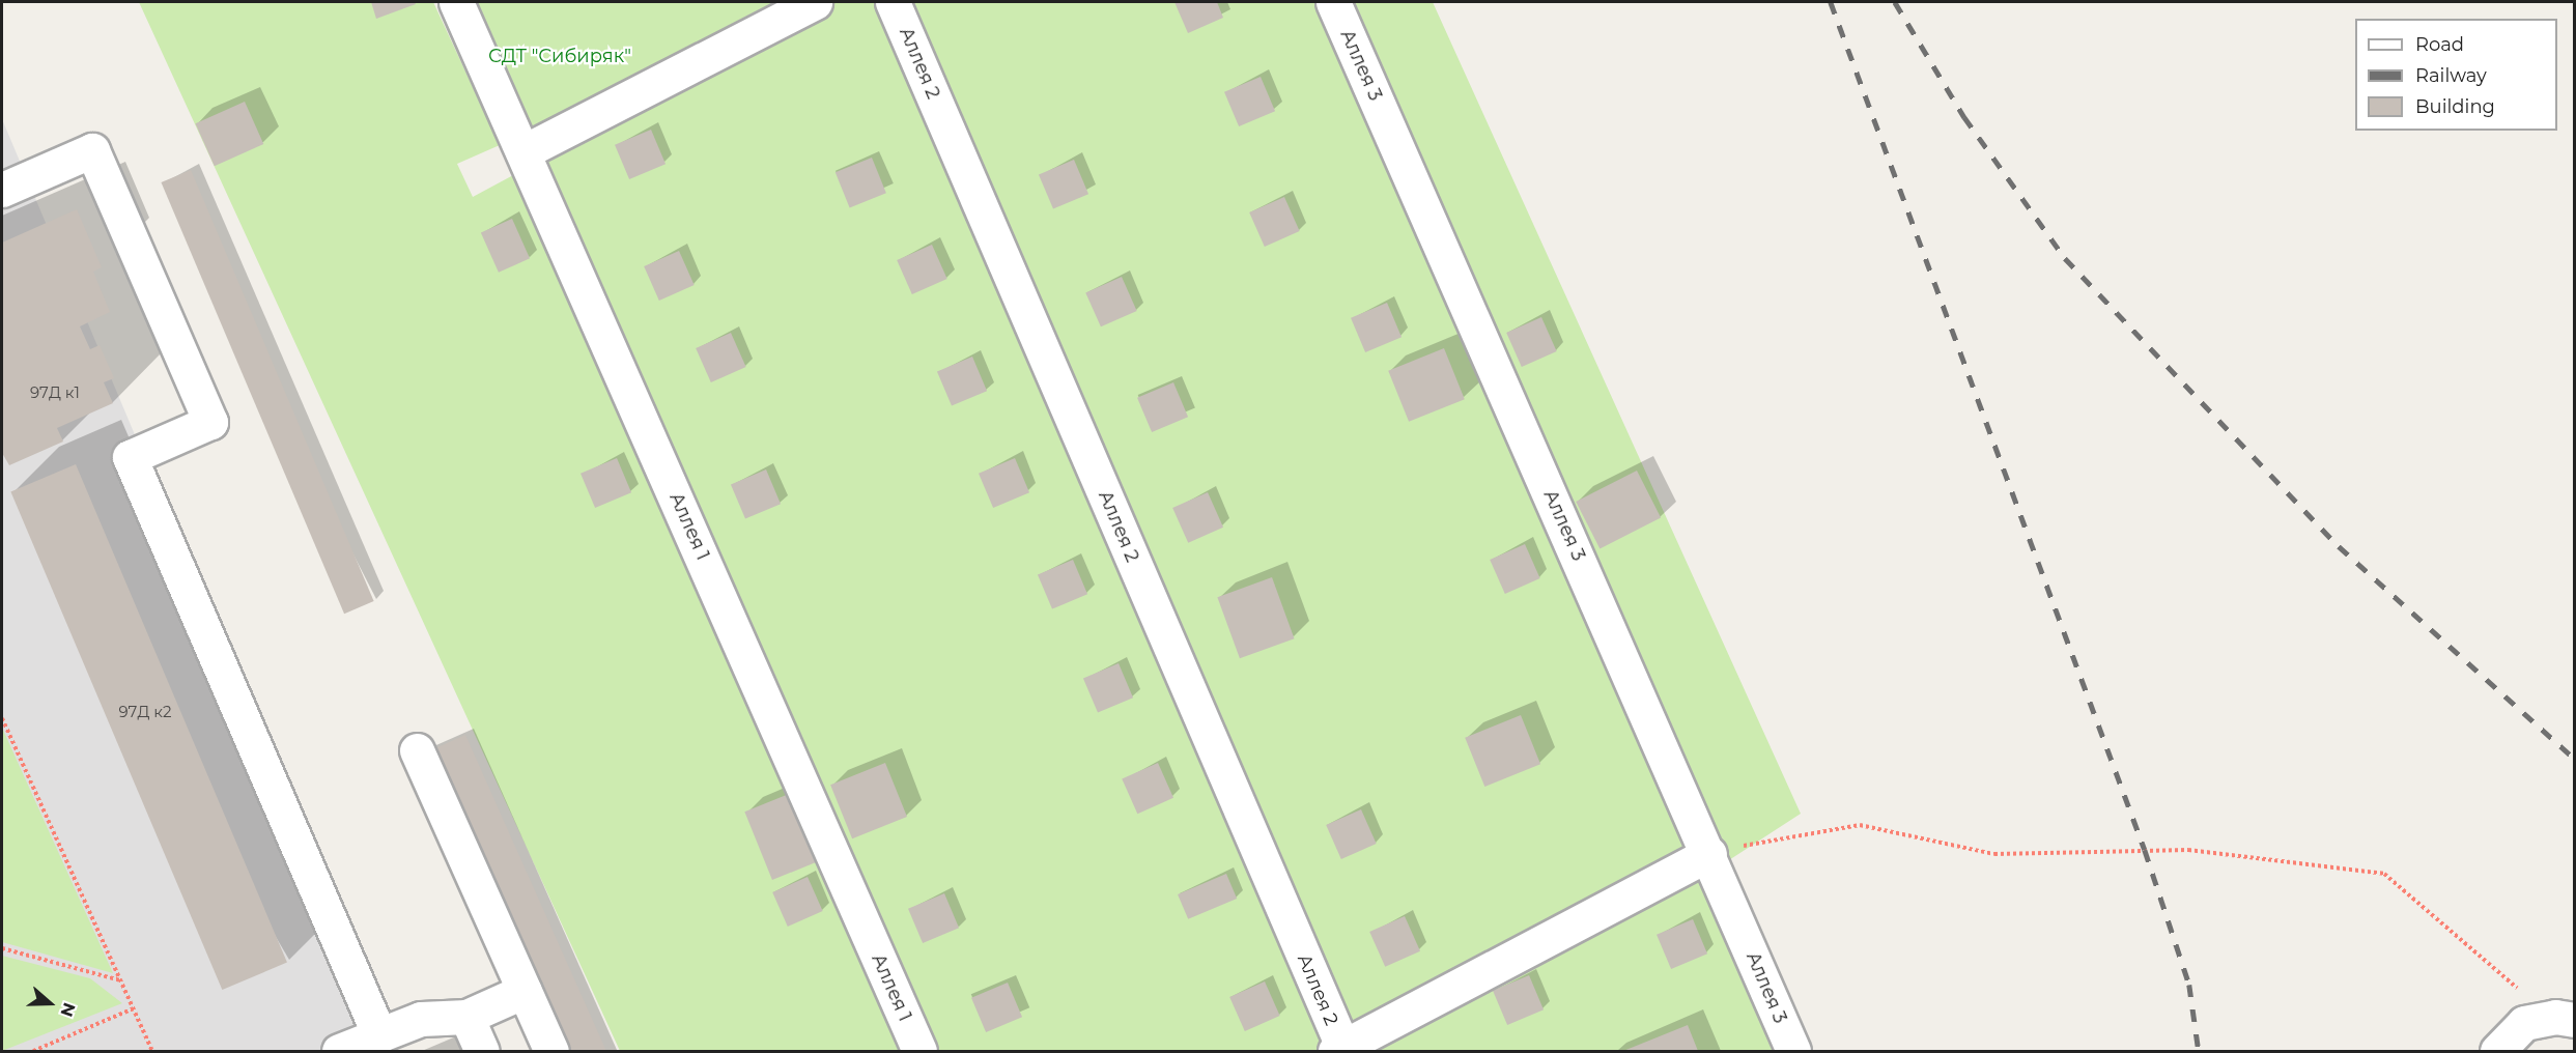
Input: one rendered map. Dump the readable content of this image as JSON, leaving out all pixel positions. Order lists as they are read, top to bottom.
{
  "streets": {
    "street": ["Аллея 2", "Аллея 3", "Аллея 1"]
  },
  "parks": ["СДТ \"Сибиряк\""],
  "house_numbers": ["97Д к1", "97Д к2"],
  "legend": ["Road", "Railway", "Building"],
  "north": "right"
}
